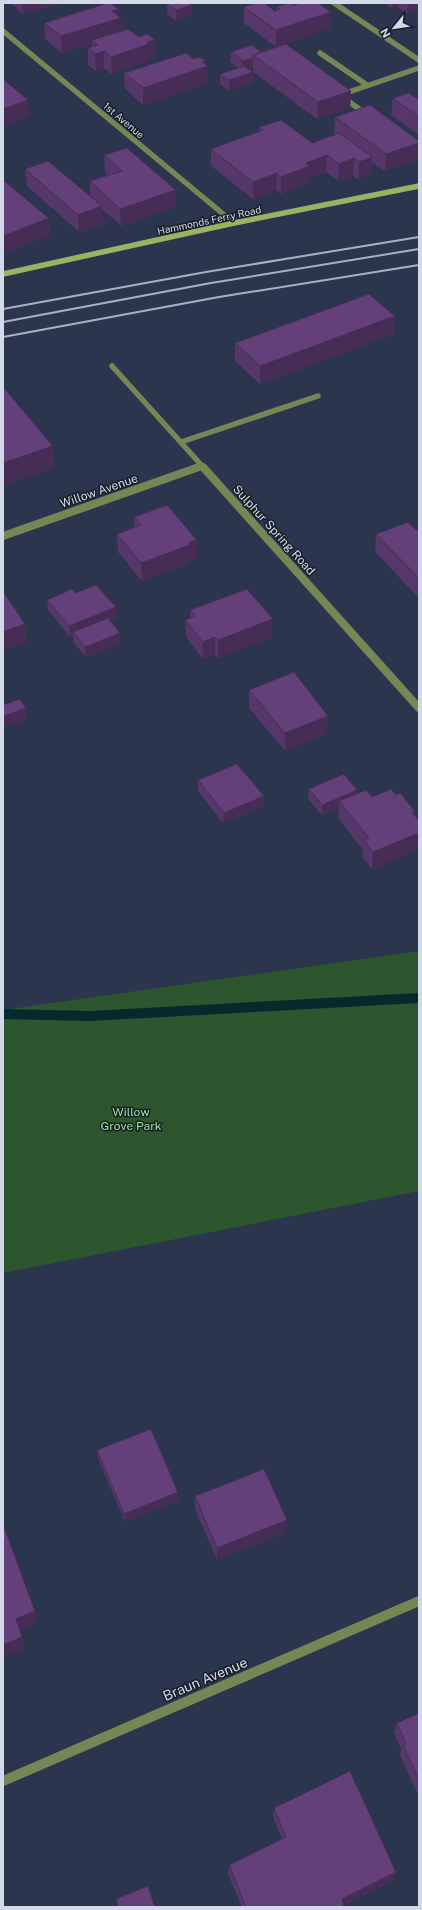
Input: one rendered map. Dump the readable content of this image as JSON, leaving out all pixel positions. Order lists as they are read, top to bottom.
{
  "streets": {
    "street": [
      "1st Avenue",
      "Hammonds Ferry Road",
      "Willow Avenue",
      "Sulphur Spring Road",
      "Braun Avenue"
    ]
  },
  "crossings": [
    ["1st Avenue", "Hammonds Ferry Road"],
    ["Willow Avenue", "Sulphur Spring Road"]
  ],
  "parks": ["Willow Grove Park"],
  "north": "bottom left"
}
